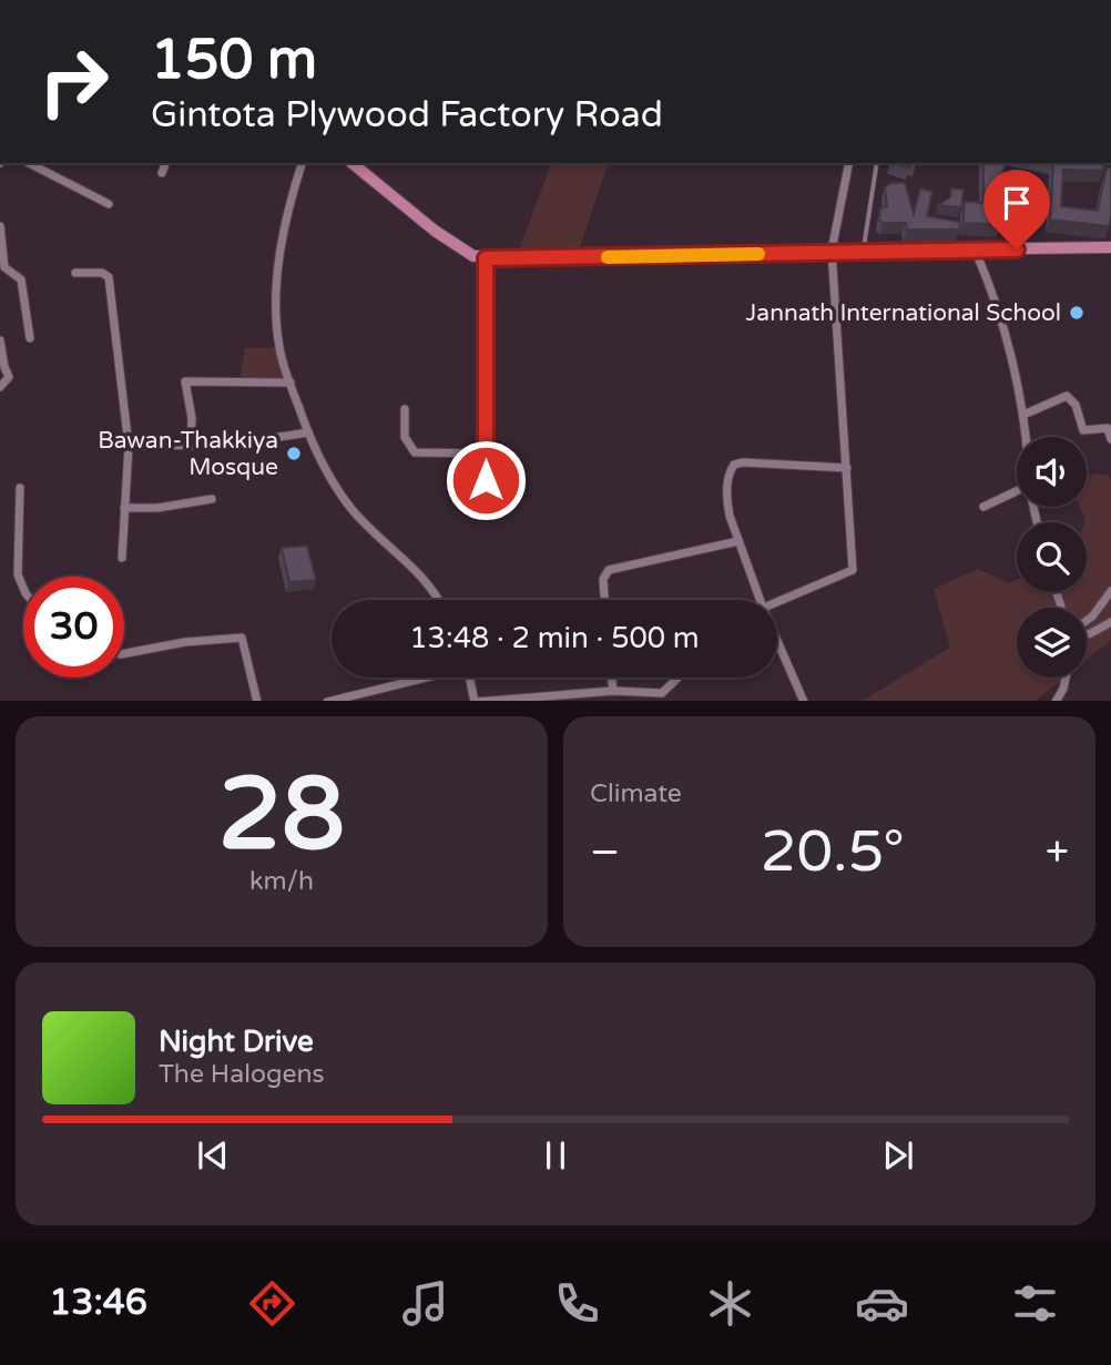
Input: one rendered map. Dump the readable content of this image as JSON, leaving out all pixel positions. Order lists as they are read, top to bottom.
{
  "places": ["Jannath International School", "Bawan-Thakkiya Mosque"],
  "page": {
    "turn": ["150 m", "Gintota Plywood Factory Road"],
    "limit": "30",
    "trip": "13:48 · 2 min · 500 m",
    "tile": [
      ["28", "km/h"],
      "Climate"
    ],
    "heat": ["−", "20.5°", "+"],
    "song": ["Night Drive", "The Halogens"],
    "tabs": "13:46"
  }
}
